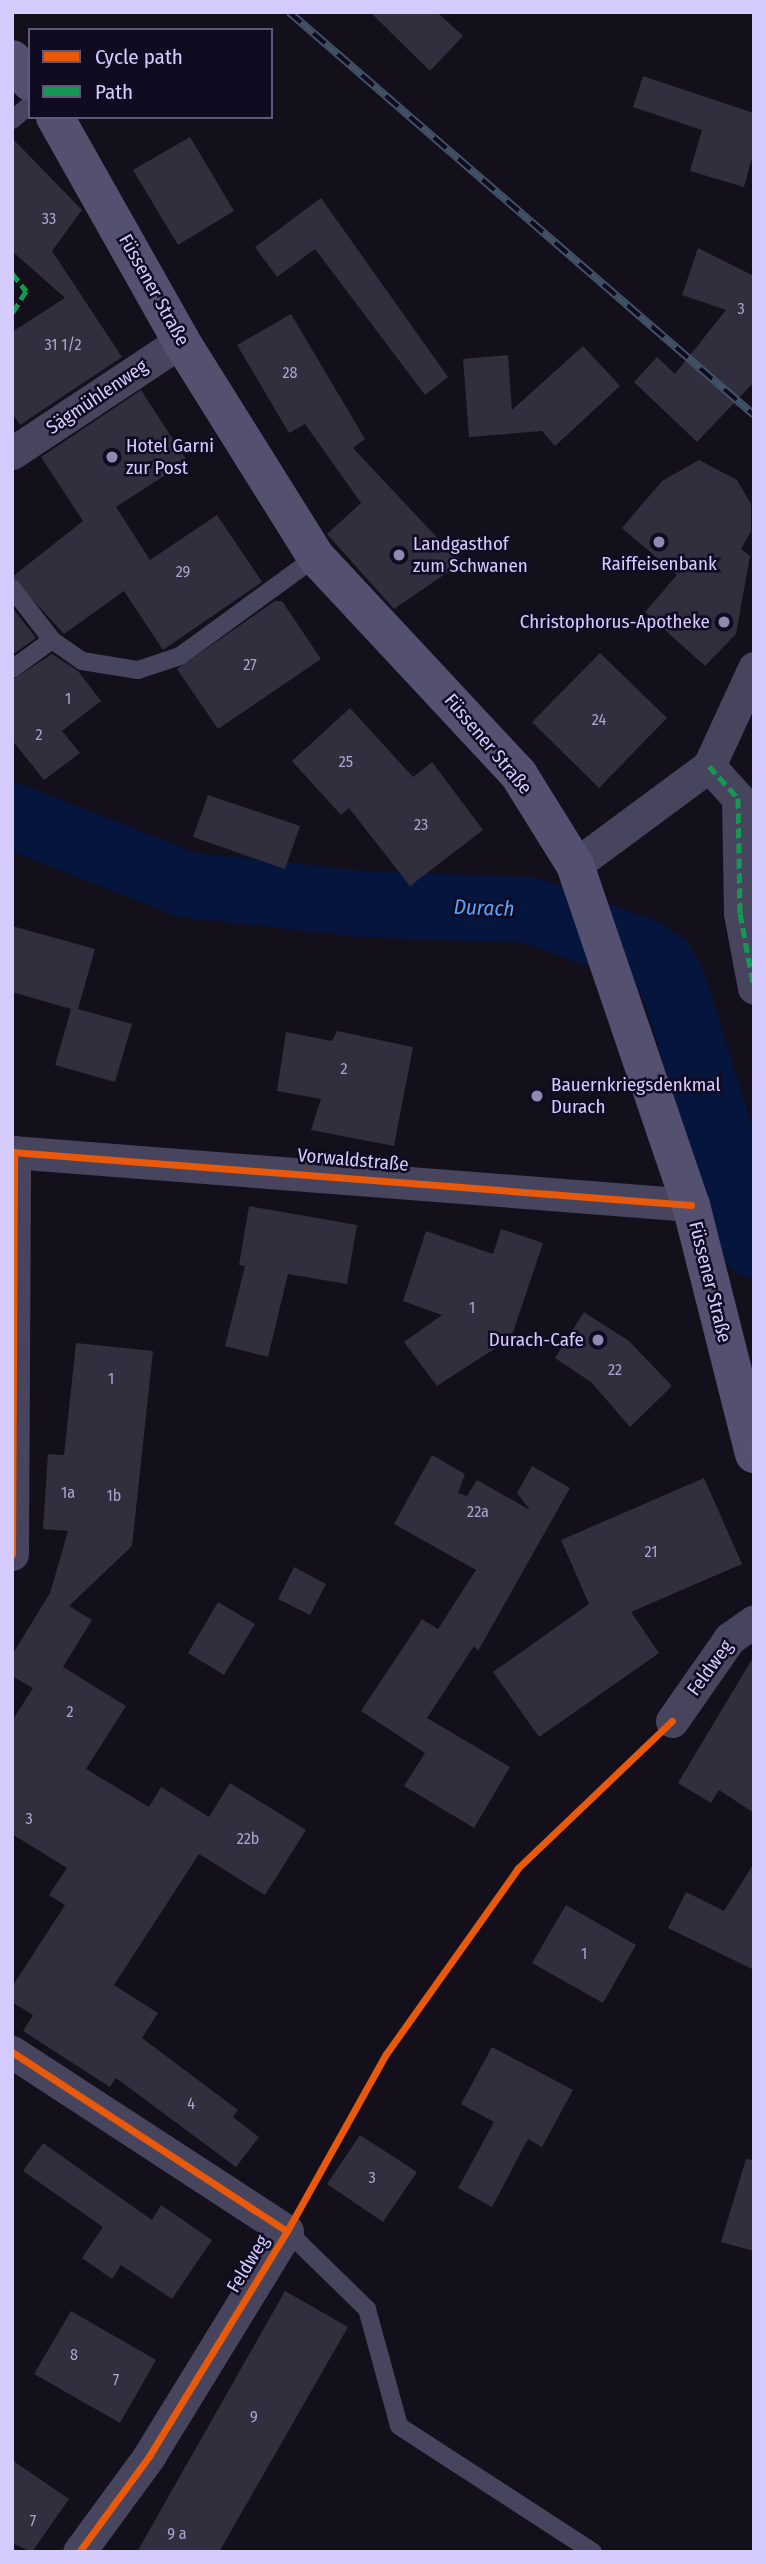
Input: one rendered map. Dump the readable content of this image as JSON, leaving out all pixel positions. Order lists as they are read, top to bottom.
{
  "streets": {
    "main road": ["Füssener Straße"],
    "street": ["Sägmühlenweg", "Vorwaldstraße", "Feldweg"]
  },
  "crossings": [
    ["Füssener Straße", "Sägmühlenweg"],
    ["Füssener Straße", "Vorwaldstraße"]
  ],
  "water": ["Durach"],
  "places": [
    "Hotel Garni zur Post",
    "Raiffeisenbank",
    "Landgasthof zum Schwanen",
    "Christophorus-Apotheke",
    "Bauernkriegsdenkmal Durach",
    "Durach-Cafe"
  ],
  "house_numbers": [
    "33",
    "3",
    "31 1/2",
    "28",
    "29",
    "27",
    "1",
    "24",
    "2",
    "25",
    "23",
    "2",
    "1",
    "22",
    "1",
    "1a",
    "1b",
    "22a",
    "21",
    "2",
    "3",
    "22b",
    "1",
    "4",
    "3",
    "8",
    "7",
    "9",
    "7",
    "9 a"
  ],
  "legend": ["Cycle path", "Path"]
}
